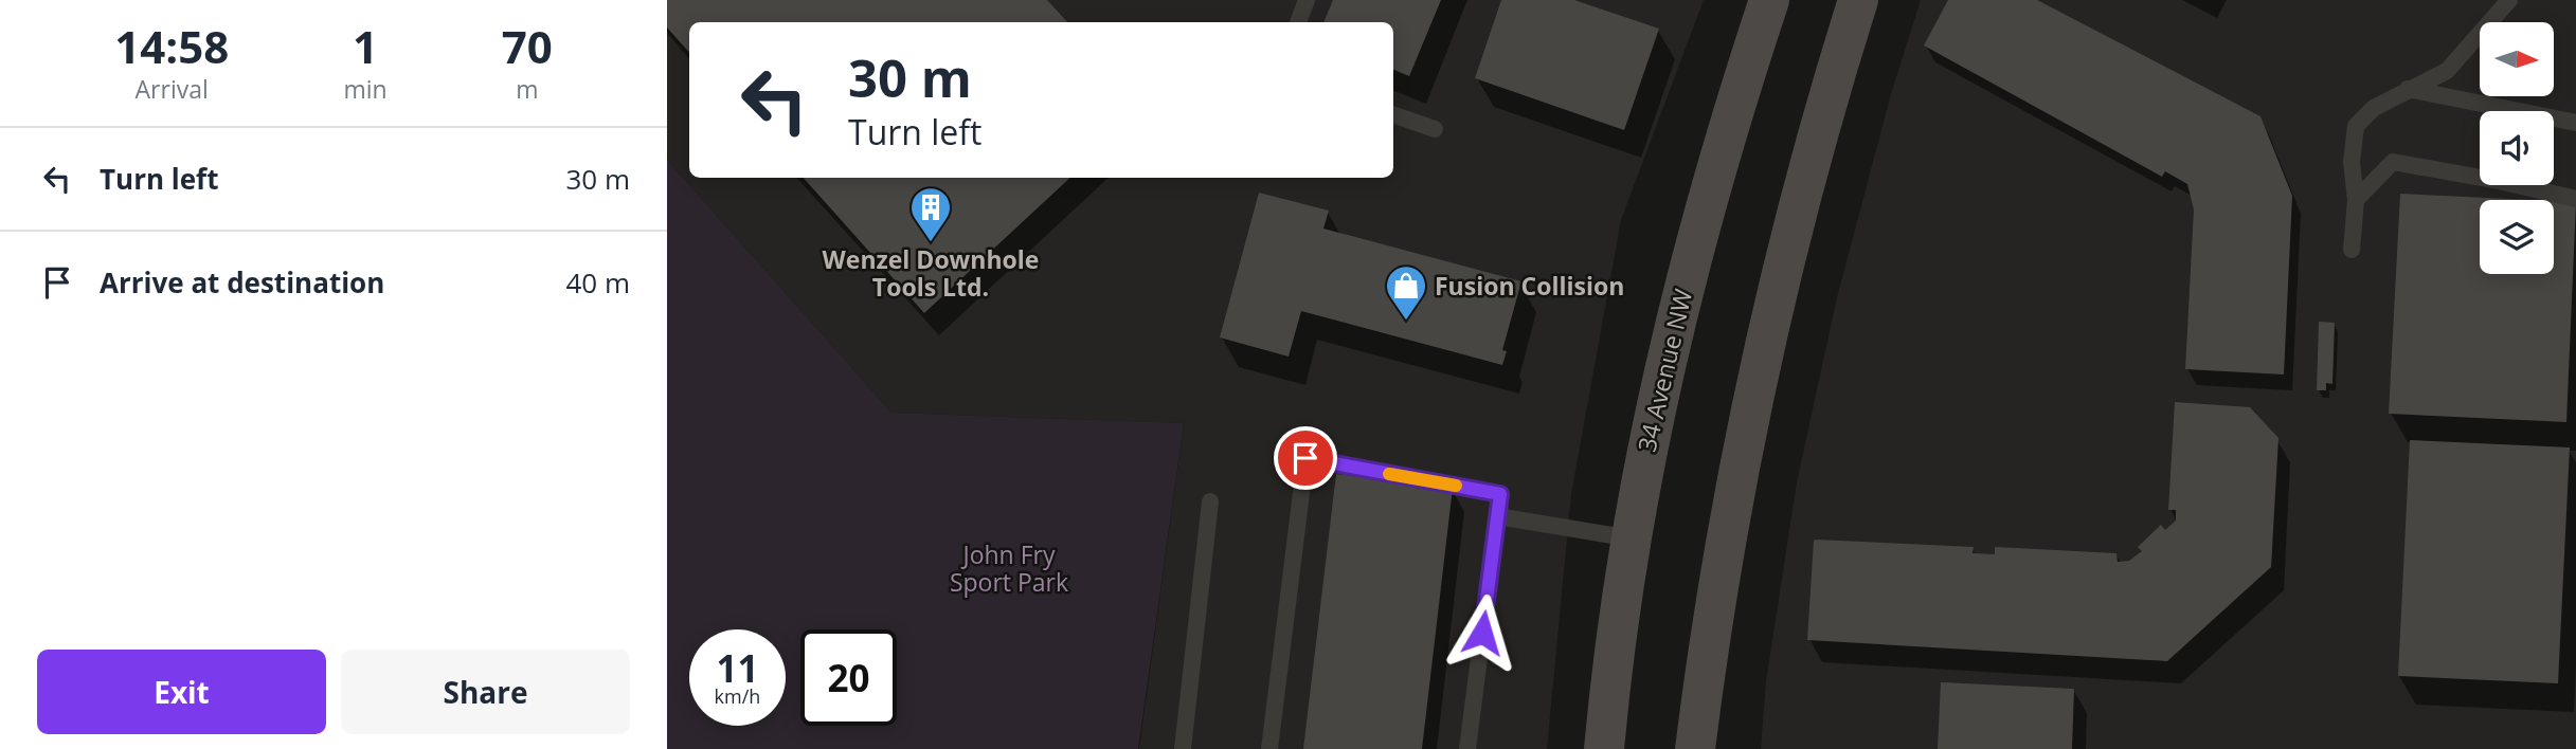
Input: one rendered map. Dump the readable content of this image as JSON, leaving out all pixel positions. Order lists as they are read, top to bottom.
{
  "streets": {
    "main road": ["34 Avenue NW"]
  },
  "parks": ["John Fry Sport Park"],
  "places": {
    "building": ["Wenzel Downhole Tools Ltd."],
    "shop": ["Fusion Collision"]
  },
  "north": "right",
  "page": {
    "eta": [
      "14:58",
      "Arrival",
      "1",
      "min",
      "70",
      "m"
    ],
    "turn": ["30 m", "Turn left"],
    "list": [
      {
        "name": "Turn left",
        "value": "30 m"
      },
      {
        "name": "Arrive at destination",
        "value": "40 m"
      }
    ],
    "speed": "11 km/h",
    "limit": "20",
    "buttons": ["Exit", "Share"]
  }
}
